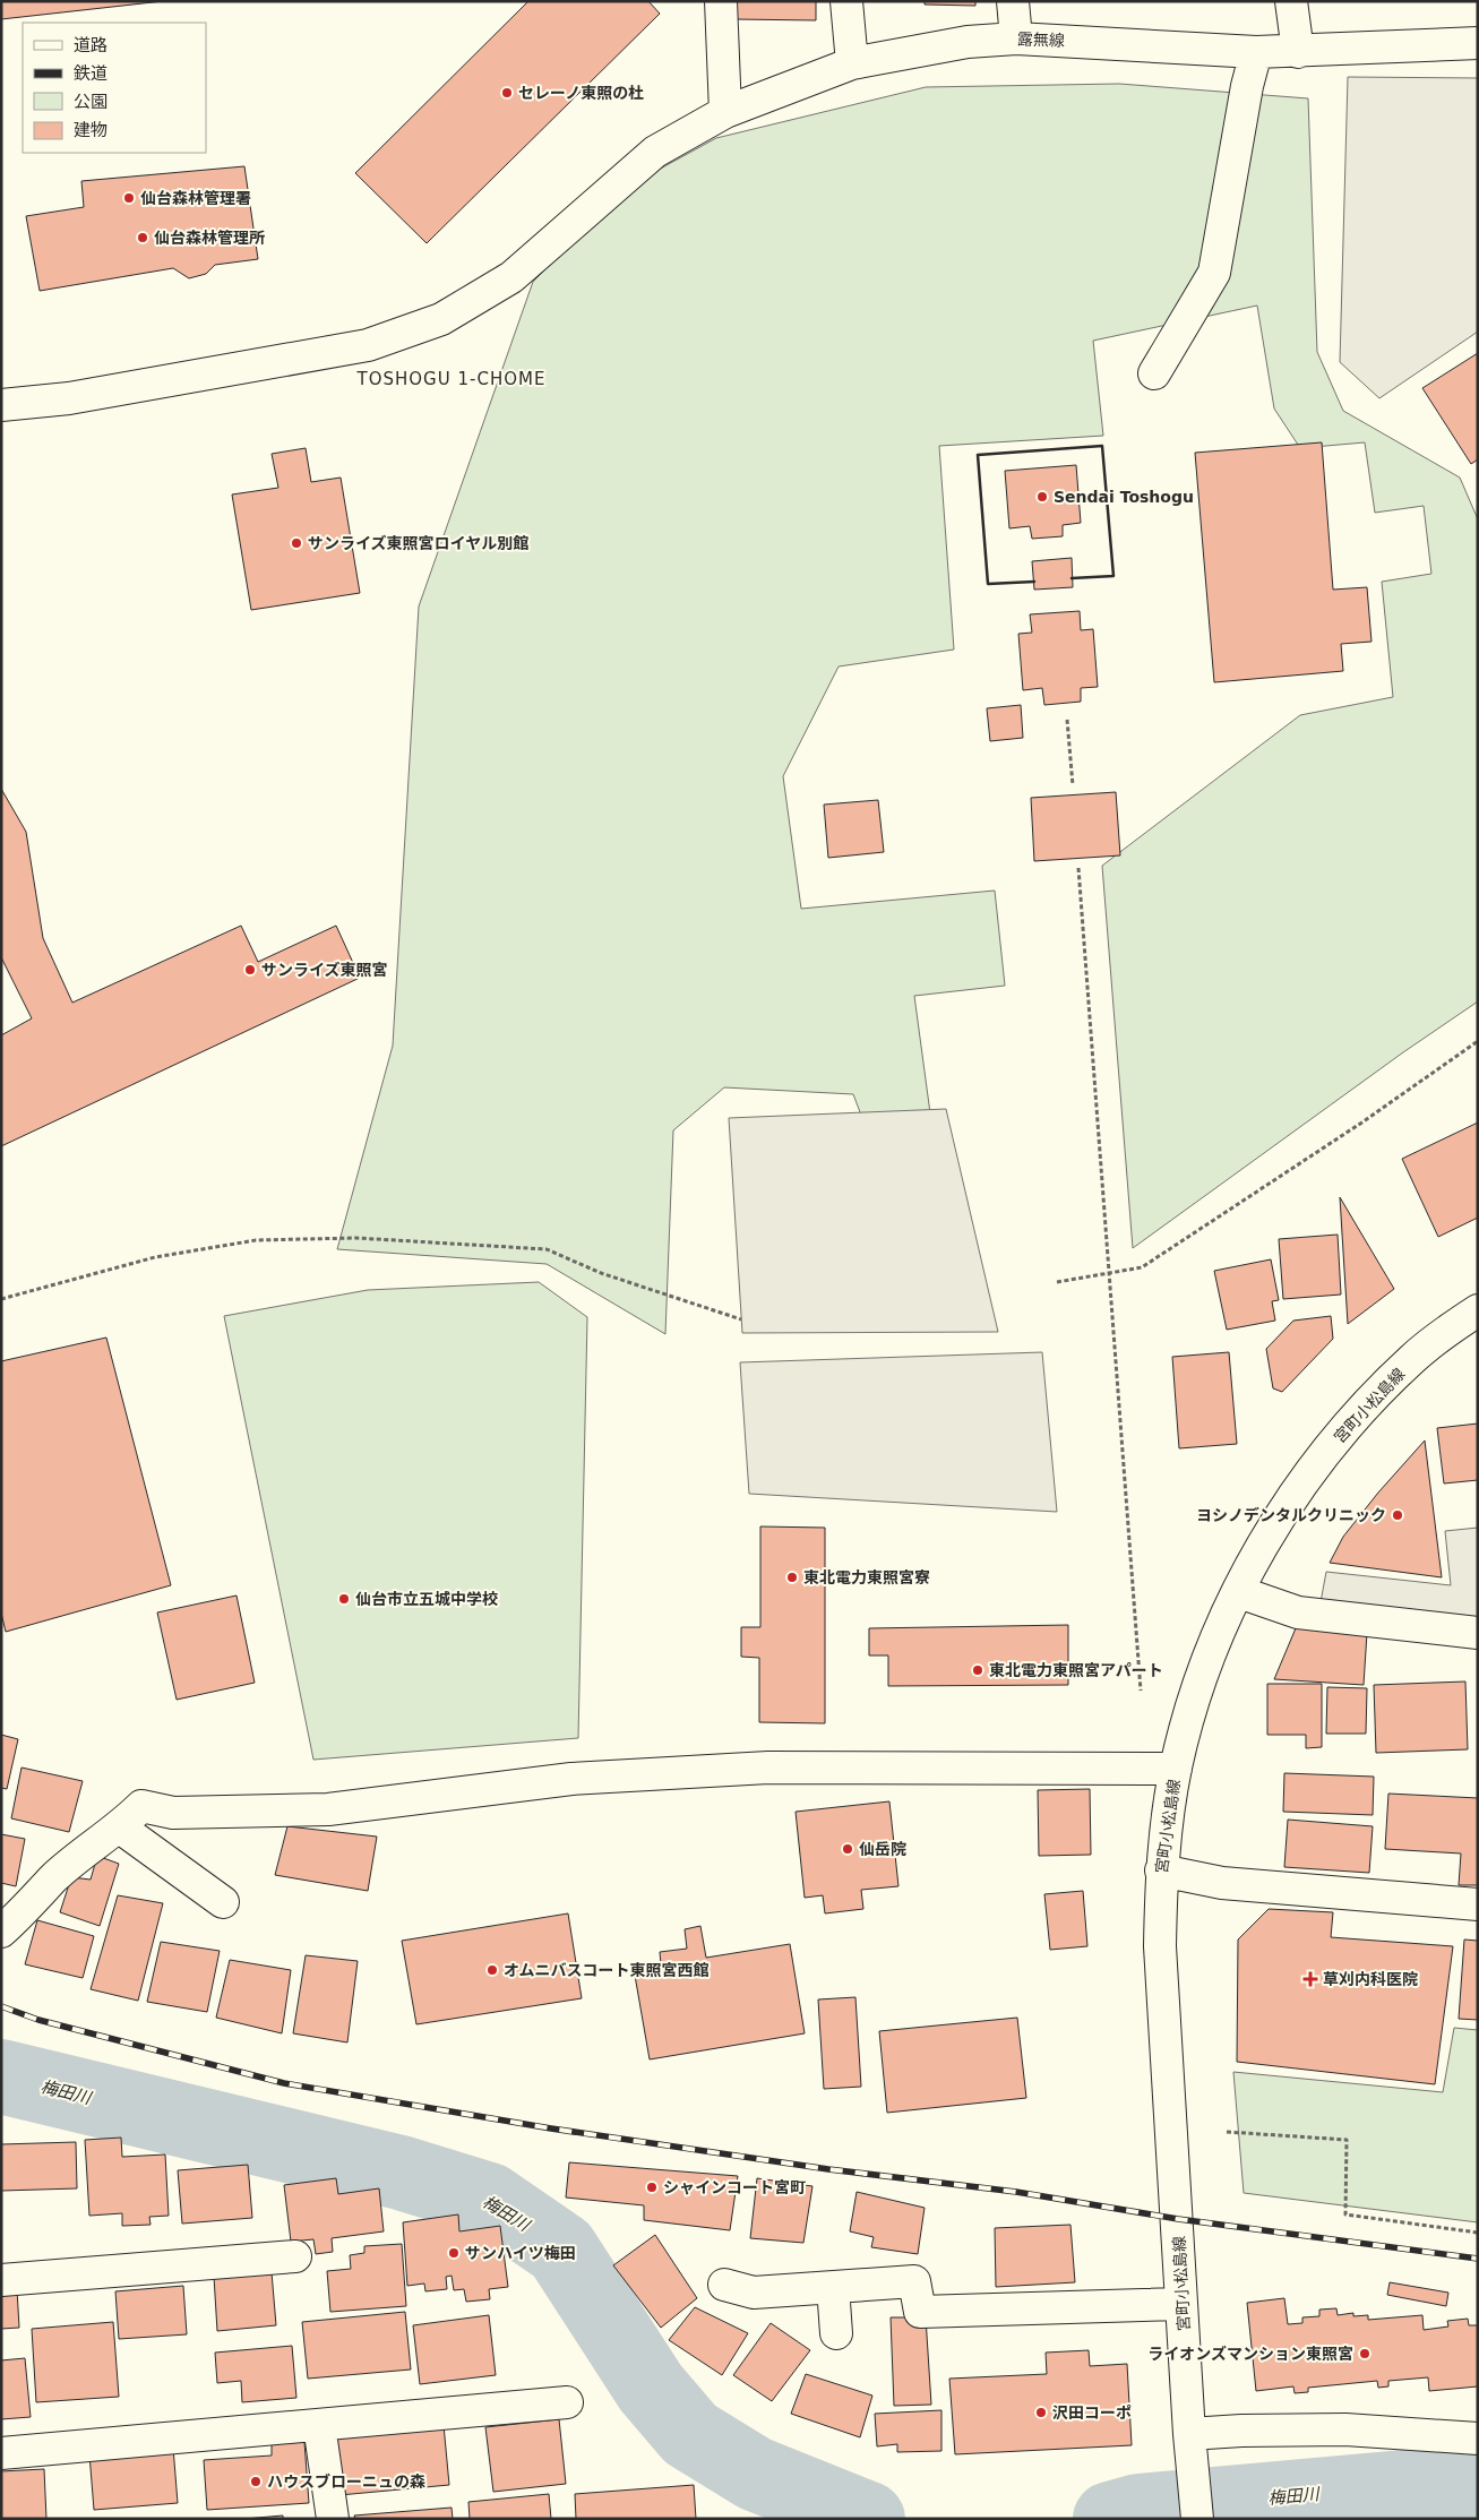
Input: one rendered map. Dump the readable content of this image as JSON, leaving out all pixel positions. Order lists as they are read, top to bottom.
{
  "streets": {
    "street": ["露無線", "宮町小松島線"]
  },
  "districts": ["TOSHOGU 1-CHOME"],
  "water": ["梅田川"],
  "places": {
    "other": [
      "セレーノ東照の杜",
      "仙台森林管理署",
      "仙台森林管理所",
      "Sendai Toshogu",
      "サンライズ東照宮ロイヤル別館",
      "サンライズ東照宮",
      "ヨシノデンタルクリニック",
      "東北電力東照宮寮",
      "仙台市立五城中学校",
      "東北電力東照宮アパート",
      "仙岳院",
      "オムニバスコート東照宮西館",
      "シャインコート宮町",
      "サンハイツ梅田",
      "ライオンズマンション東照宮",
      "沢田コーポ",
      "ハウスブローニュの森"
    ],
    "health": ["草刈内科医院"]
  },
  "legend": [
    "道路",
    "鉄道",
    "公園",
    "建物"
  ]
}
